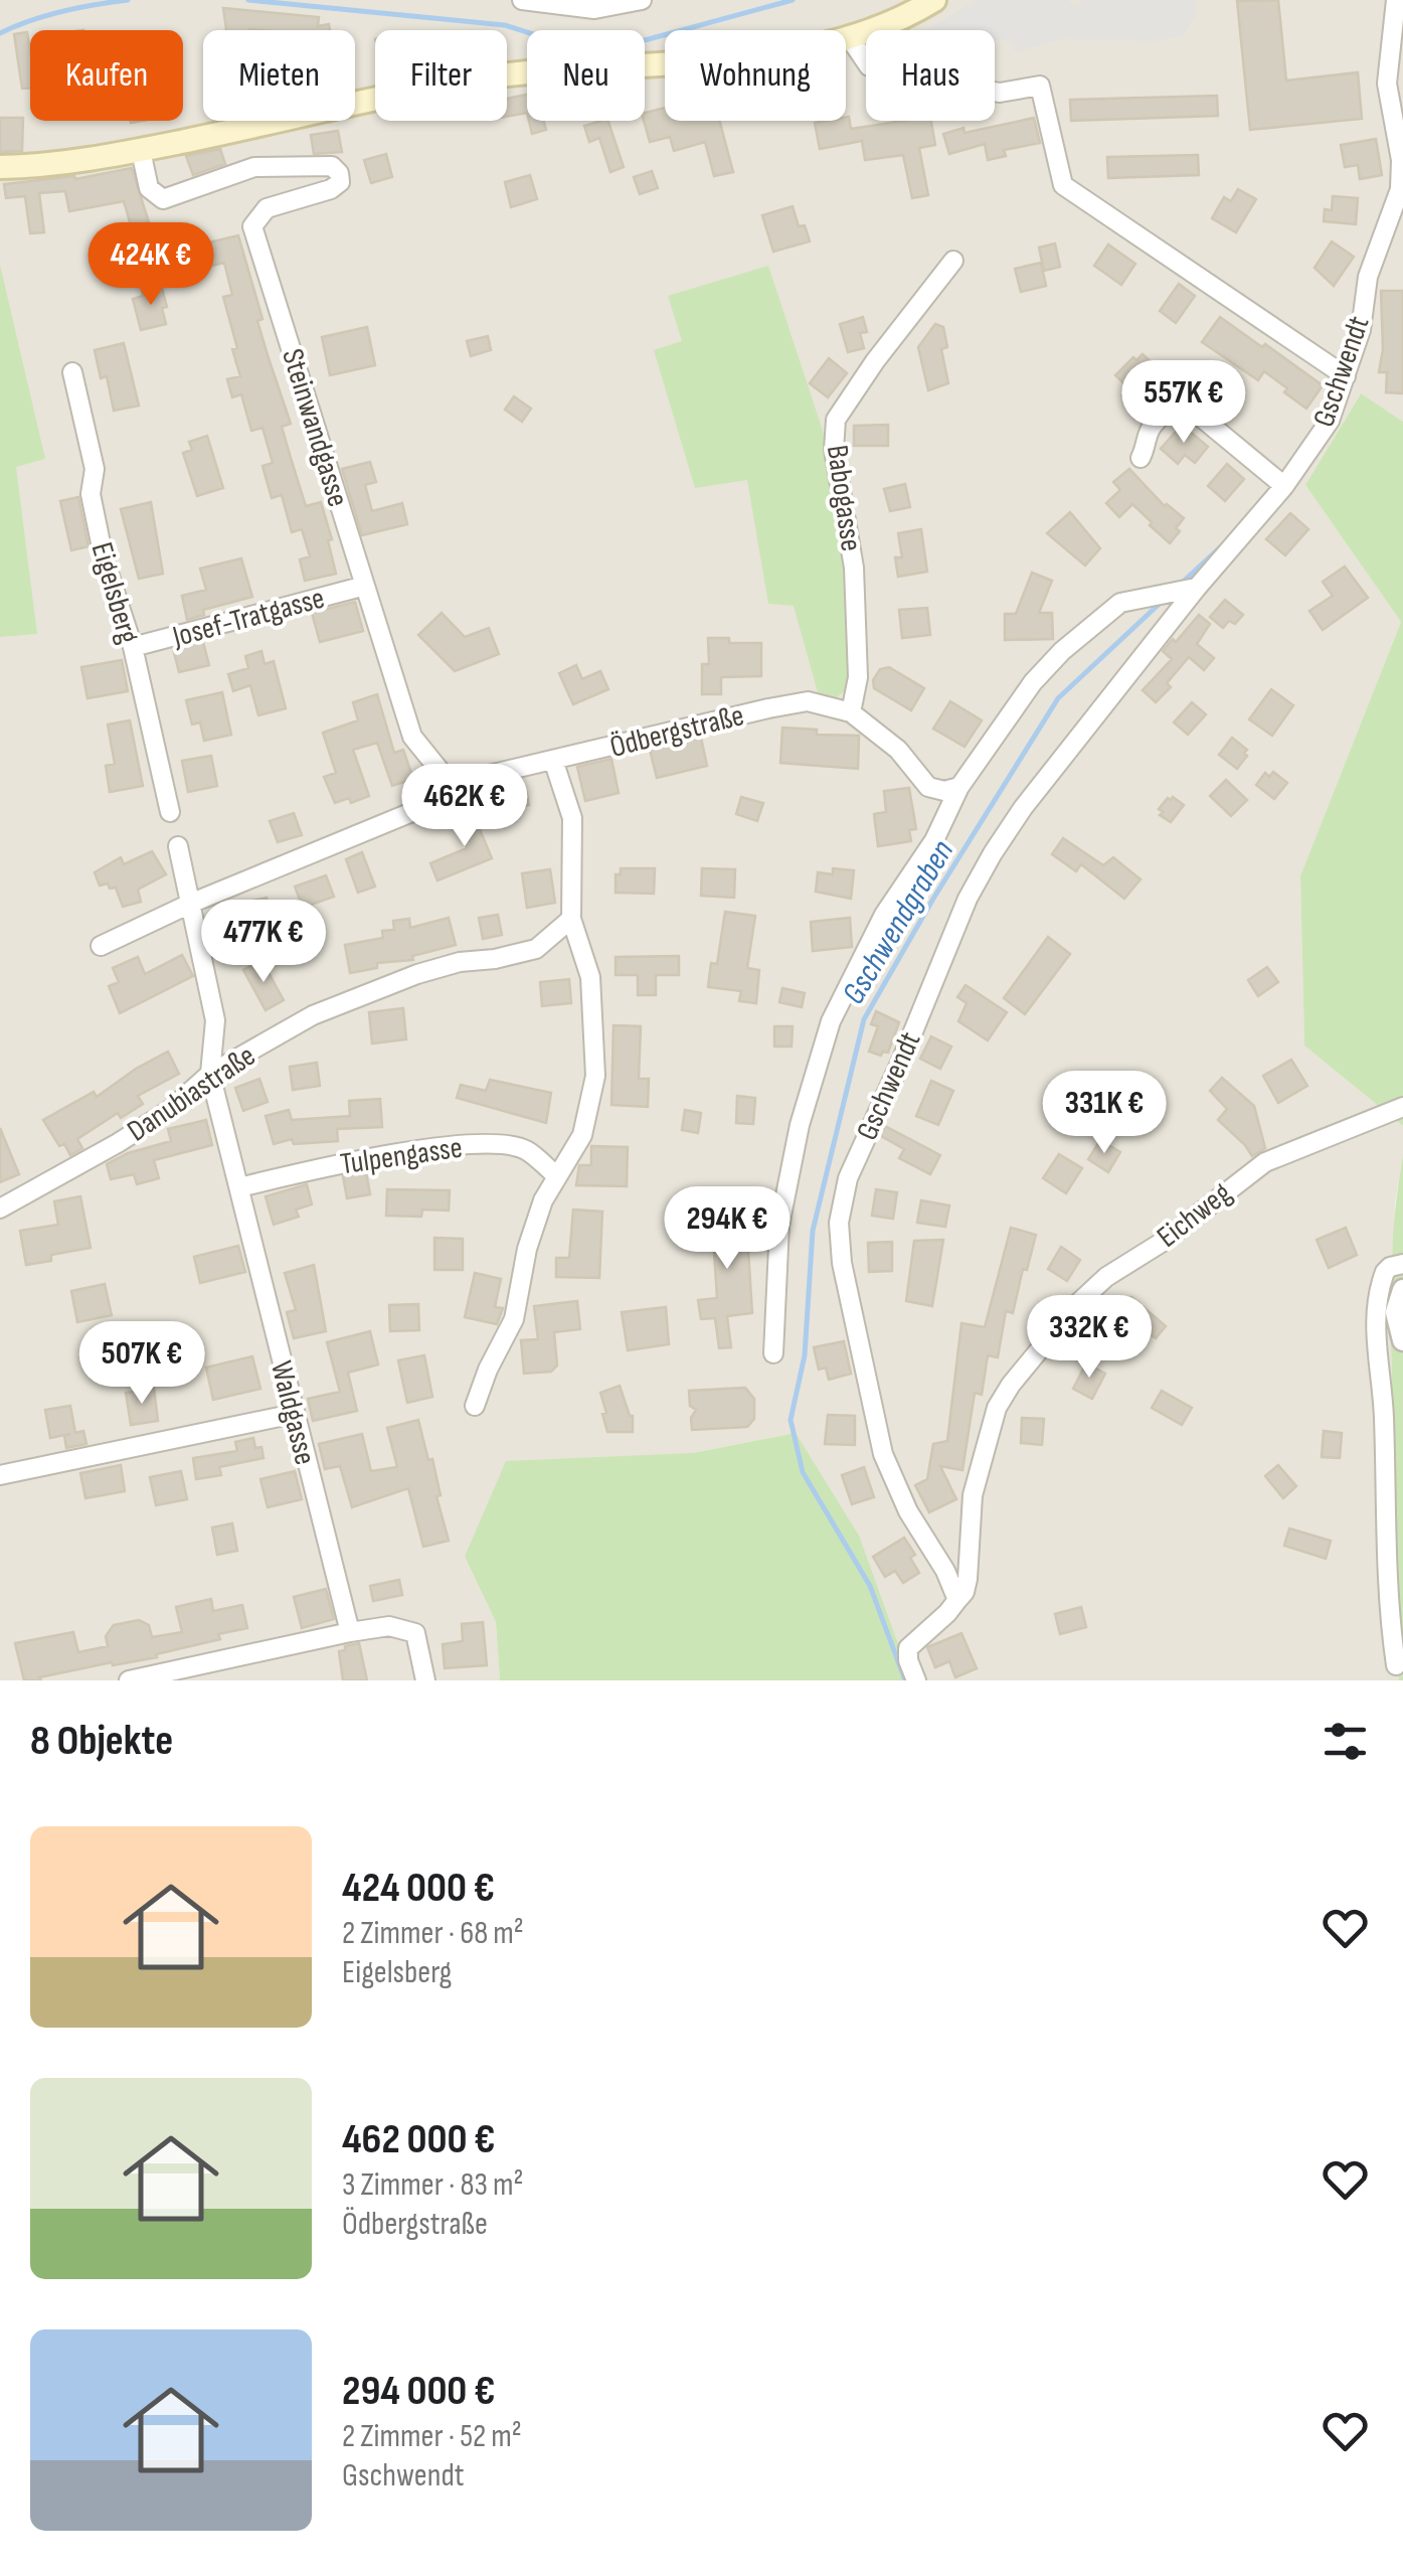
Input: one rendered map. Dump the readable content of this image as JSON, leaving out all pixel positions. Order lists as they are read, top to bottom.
{
  "streets": {
    "street": [
      "Gschwendt",
      "Steinwandgasse",
      "Babogasse",
      "Eigelsberg",
      "Josef-Tratgasse",
      "Ödbergstraße",
      "Danubiastraße",
      "Tulpengasse",
      "Eichweg",
      "Waldgasse"
    ]
  },
  "crossings": [
    ["Gschwendt", "Eichweg"],
    ["Steinwandgasse", "Josef-Tratgasse"],
    ["Steinwandgasse", "Ödbergstraße"],
    ["Babogasse", "Ödbergstraße"],
    ["Eigelsberg", "Josef-Tratgasse"],
    ["Ödbergstraße", "Waldgasse"],
    ["Danubiastraße", "Waldgasse"],
    ["Tulpengasse", "Waldgasse"]
  ],
  "water": ["Gschwendgraben"],
  "page": {
    "chip": [
      "Kaufen",
      "Mieten",
      "Filter",
      "Neu",
      "Wohnung",
      "Haus"
    ],
    "price": [
      "424K €",
      "557K €",
      "462K €",
      "477K €",
      "331K €",
      "294K €",
      "332K €",
      "507K €"
    ],
    "heading": "8 Objekte",
    "list": [
      {
        "name": "424 000 €",
        "note": "2 Zimmer · 68 m² · Eigelsberg"
      },
      {
        "name": "462 000 €",
        "note": "3 Zimmer · 83 m² · Ödbergstraße"
      },
      {
        "name": "294 000 €",
        "note": "2 Zimmer · 52 m² · Gschwendt"
      }
    ]
  }
}
